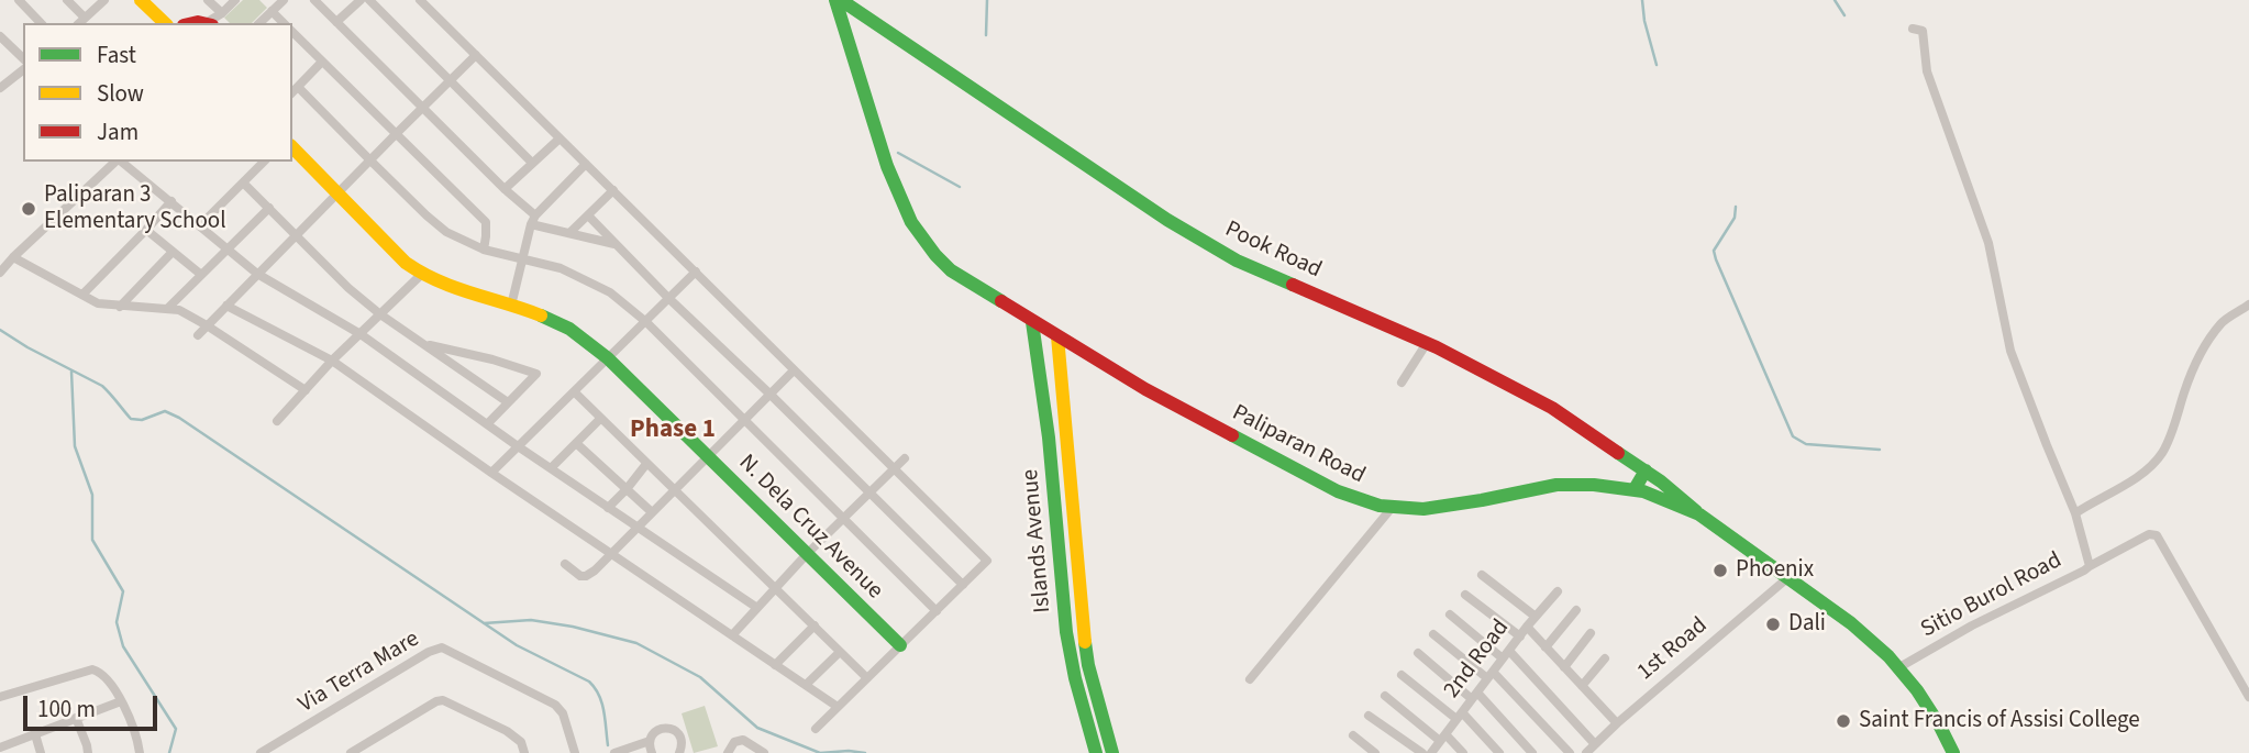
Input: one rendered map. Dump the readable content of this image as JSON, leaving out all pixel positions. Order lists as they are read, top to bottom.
{
  "streets": {
    "street": [
      "Pook Road",
      "Paliparan Road",
      "N. Dela Cruz Avenue",
      "Islands Avenue",
      "Sitio Burol Road",
      "1st Road",
      "2nd Road",
      "Via Terra Mare"
    ]
  },
  "crossings": [
    ["Pook Road", "Paliparan Road"],
    ["Paliparan Road", "Islands Avenue"],
    ["Paliparan Road", "Sitio Burol Road"],
    ["Paliparan Road", "1st Road"]
  ],
  "districts": ["Phase 1"],
  "places": [
    "Paliparan 3 Elementary School",
    "Phoenix",
    "Dali",
    "Saint Francis of Assisi College"
  ],
  "legend": ["Fast", "Slow", "Jam"],
  "scale_bar": "100 m"
}
